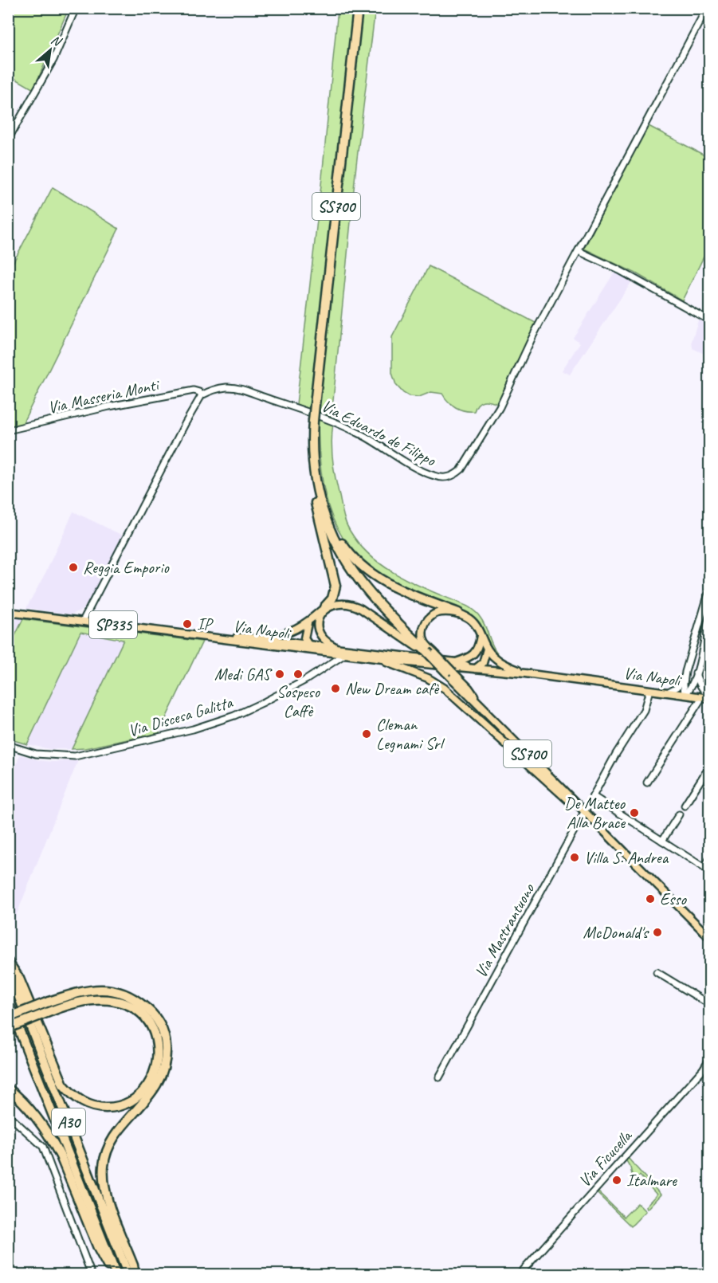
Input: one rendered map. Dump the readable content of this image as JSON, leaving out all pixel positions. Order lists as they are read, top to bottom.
{
  "streets": {
    "highway": ["SS700", "A30"],
    "main road": ["SP335", "Via Napoli"],
    "street": [
      "Via Masseria Monti",
      "Via Eduardo de Filippo",
      "Via Discesa Galitta",
      "Via Mastrantuono",
      "Via Ficucella"
    ]
  },
  "crossings": [
    ["SS700", "Via Mastrantuono"],
    ["Via Masseria Monti", "Via Eduardo de Filippo"],
    ["SP335", "Via Napoli"],
    ["Via Napoli", "Via Discesa Galitta"],
    ["Via Napoli", "Via Mastrantuono"]
  ],
  "places": [
    "Reggia Emporio",
    "IP",
    "Medi GAS",
    "Sospeso Caffè",
    "New Dream cafè",
    "Cleman Legnami Srl",
    "De Matteo Alla Brace",
    "Villa S. Andrea",
    "Esso",
    "McDonald's",
    "Italmare"
  ],
  "north": "top right"
}
